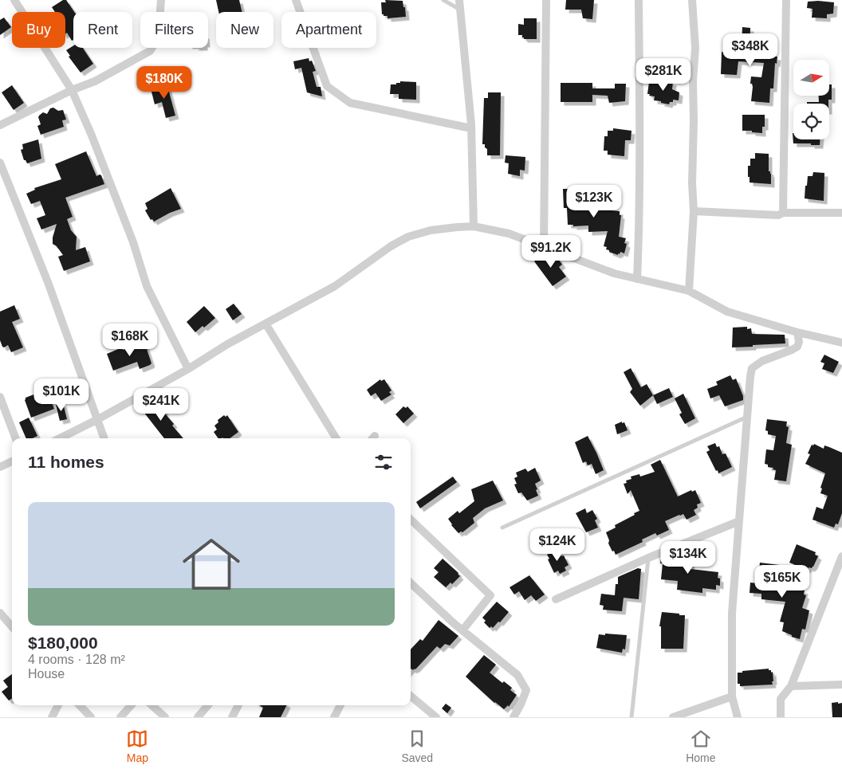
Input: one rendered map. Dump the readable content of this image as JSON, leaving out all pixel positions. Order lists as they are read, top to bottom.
{
  "north": "right",
  "page": {
    "chip": [
      "Buy",
      "Rent",
      "Filters",
      "New",
      "Apartment"
    ],
    "price": [
      "$348K",
      "$281K",
      "$180K",
      "$123K",
      "$91.2K",
      "$168K",
      "$101K",
      "$241K",
      "$124K",
      "$134K",
      "$165K"
    ],
    "heading": "11 homes",
    "list": [
      {
        "name": "$180,000",
        "note": "4 rooms · 128 m² · House"
      }
    ],
    "tabs": ["Map", "Saved", "Home"]
  }
}
